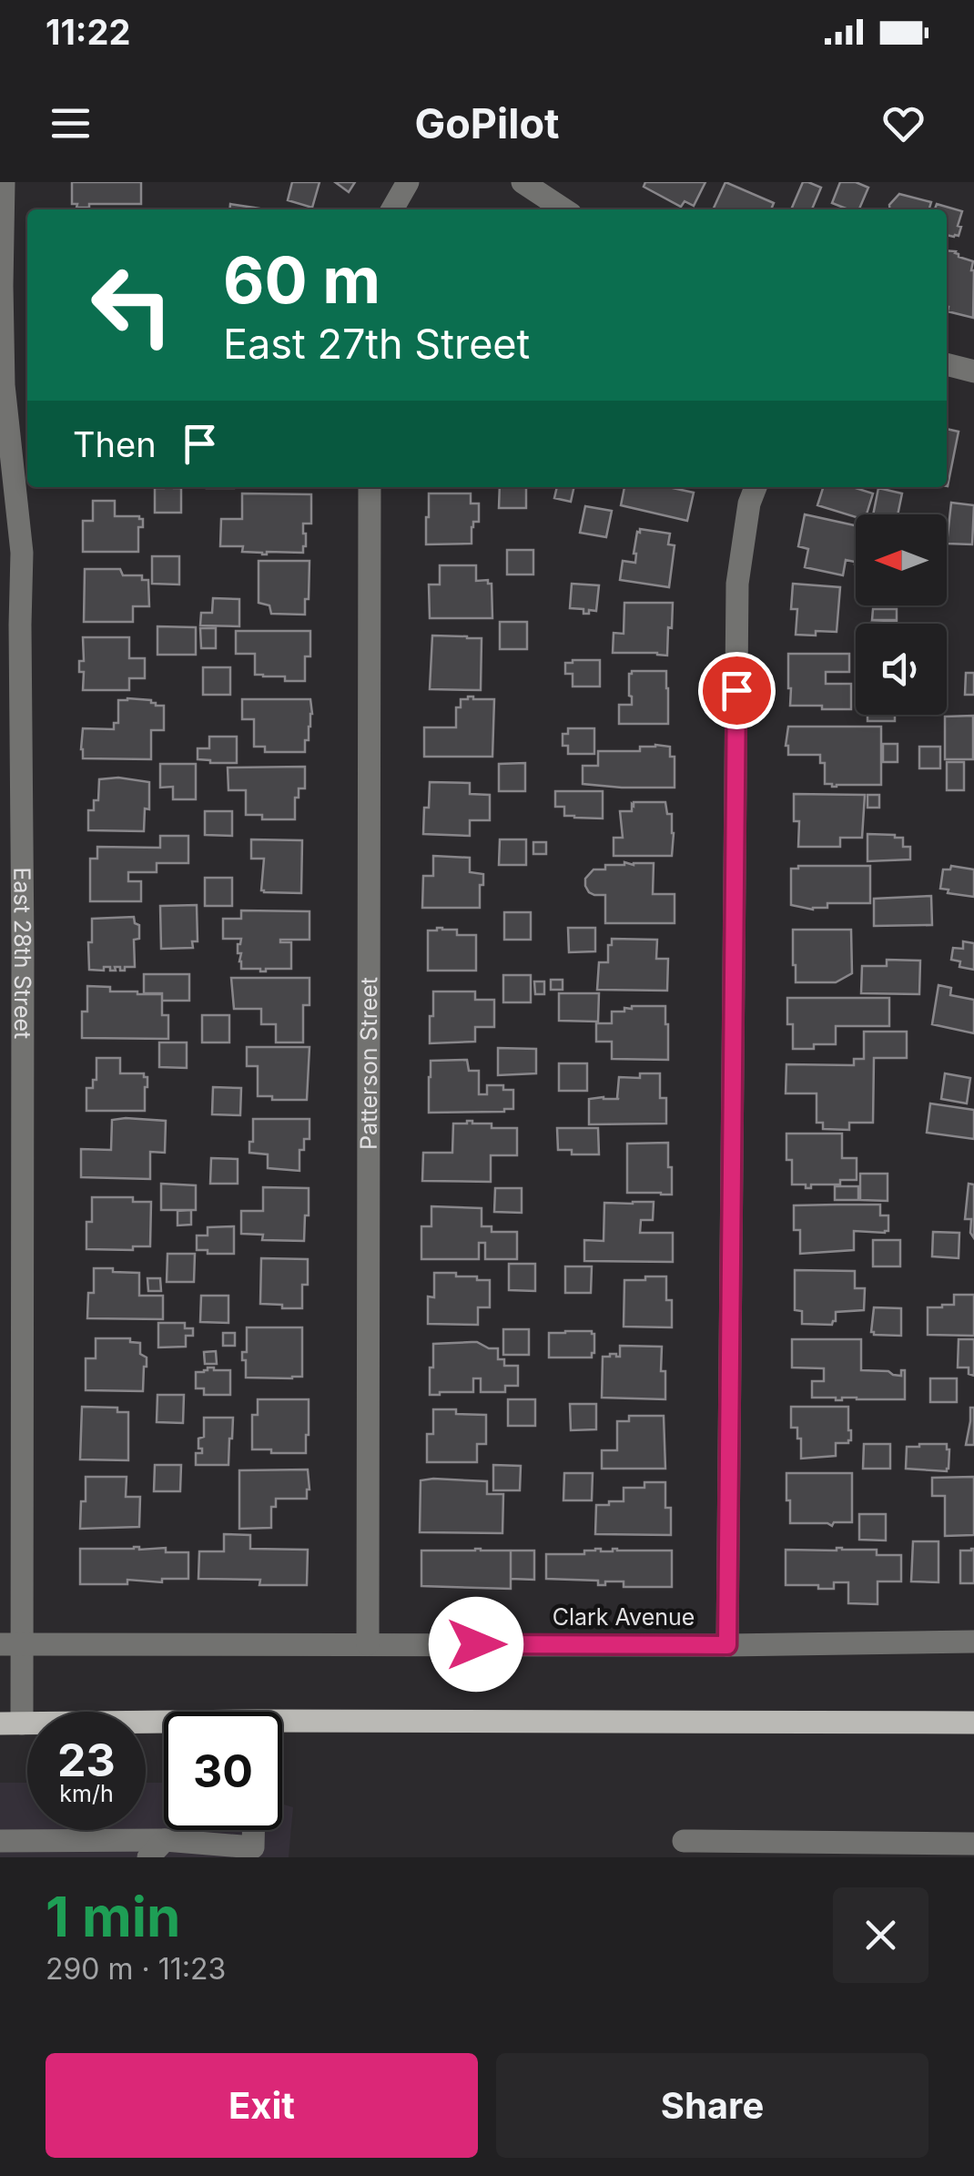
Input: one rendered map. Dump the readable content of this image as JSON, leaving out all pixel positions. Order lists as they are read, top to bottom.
{
  "streets": {
    "street": ["East 28th Street", "Patterson Street", "Clark Avenue"]
  },
  "crossings": [
    ["East 28th Street", "Clark Avenue"],
    ["Patterson Street", "Clark Avenue"]
  ],
  "north": "left",
  "page": {
    "status": "11:22",
    "header": "GoPilot",
    "turn": ["60 m", "East 27th Street"],
    "then": "Then",
    "speed": "23 km/h",
    "limit": "30",
    "heading": ["1 min", "290 m · 11:23"],
    "buttons": ["Exit", "Share"]
  }
}
